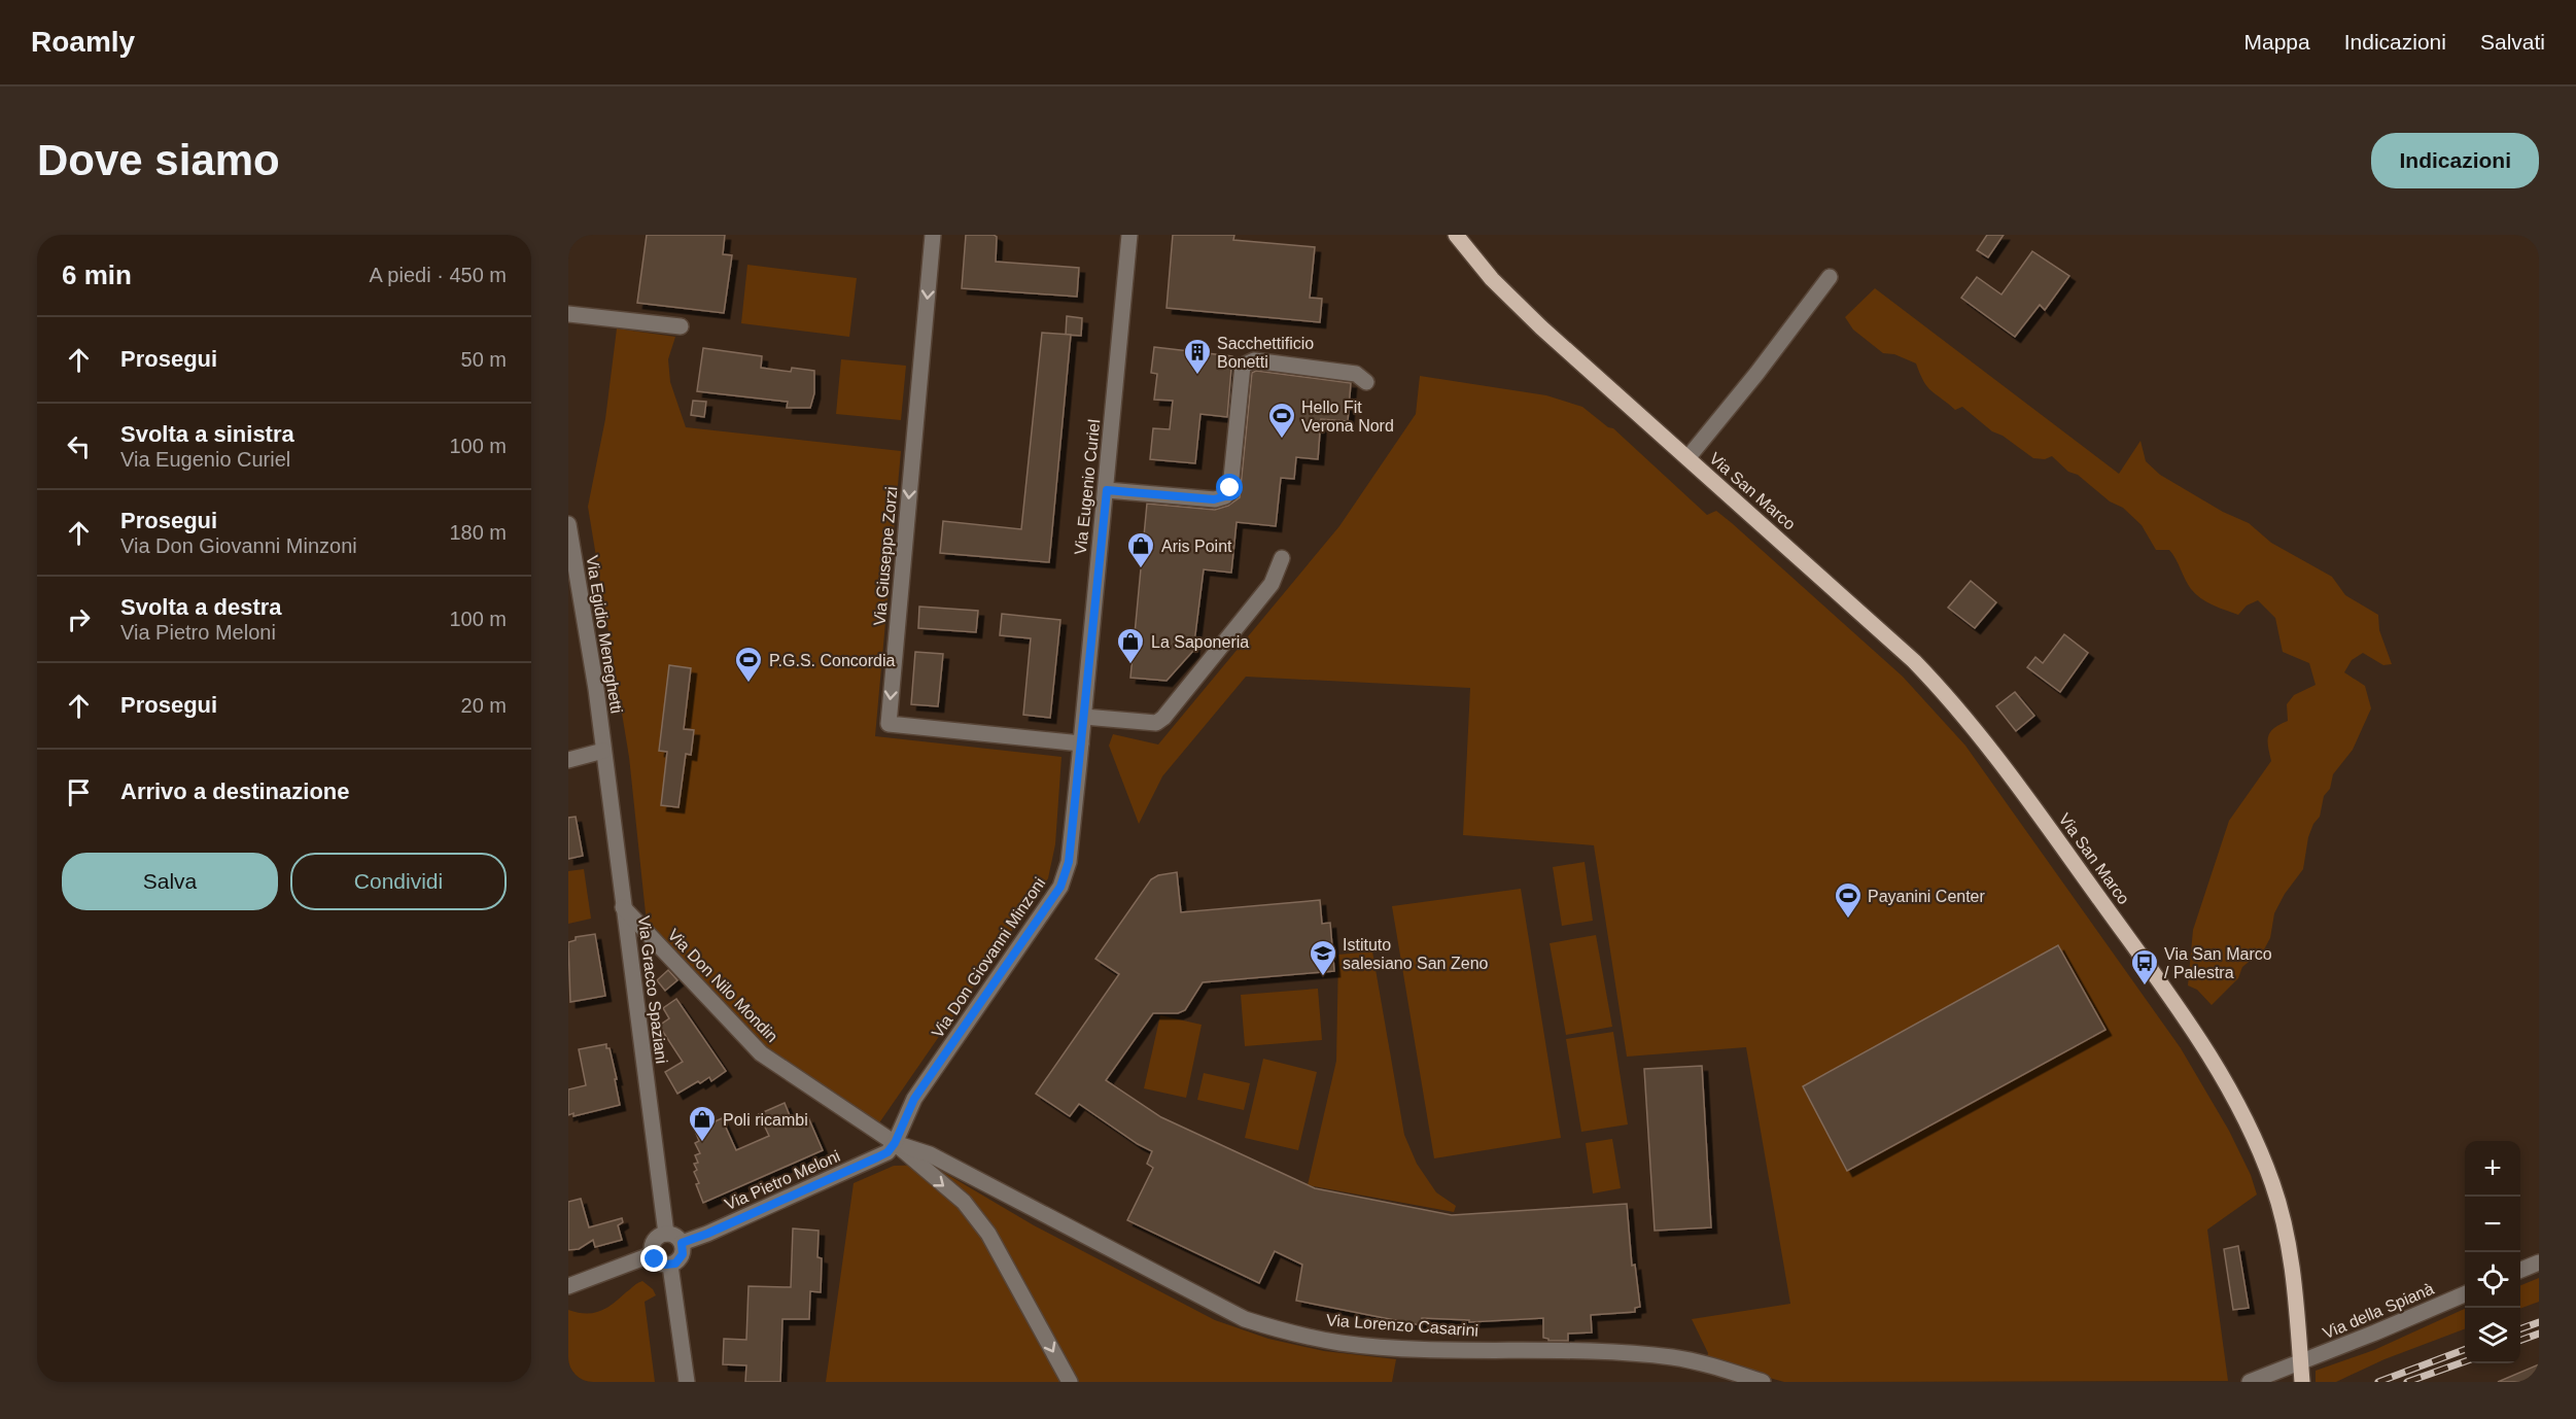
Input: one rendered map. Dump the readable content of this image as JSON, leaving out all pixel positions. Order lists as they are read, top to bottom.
{
  "streets": {
    "main road": ["Via San Marco"],
    "street": [
      "Via Eugenio Curiel",
      "Via Giuseppe Zorzi",
      "Via Egidio Meneghetti",
      "Via Don Giovanni Minzoni",
      "Via Don Nilo Mondin",
      "Via Gracco Spaziani",
      "Via Pietro Meloni",
      "Via della Spianà",
      "Via Lorenzo Casarini"
    ]
  },
  "crossings": [
    ["Via Eugenio Curiel", "Via Giuseppe Zorzi"],
    ["Via Eugenio Curiel", "Via Don Giovanni Minzoni"],
    ["Via San Marco", "Via della Spianà"],
    ["Via Giuseppe Zorzi", "Via Don Giovanni Minzoni"],
    ["Via Egidio Meneghetti", "Via Gracco Spaziani"],
    ["Via Don Giovanni Minzoni", "Via Don Nilo Mondin"],
    ["Via Don Giovanni Minzoni", "Via Pietro Meloni"],
    ["Via Don Giovanni Minzoni", "Via Lorenzo Casarini"],
    ["Via Don Nilo Mondin", "Via Gracco Spaziani"],
    ["Via Don Nilo Mondin", "Via Pietro Meloni"],
    ["Via Don Nilo Mondin", "Via Lorenzo Casarini"],
    ["Via Gracco Spaziani", "Via Pietro Meloni"],
    ["Via Pietro Meloni", "Via Lorenzo Casarini"]
  ],
  "places": {
    "building": ["Sacchettificio Bonetti"],
    "sports": ["Hello Fit Verona Nord", "P.G.S. Concordia", "Payanini Center"],
    "shop": ["Aris Point", "La Saponeria", "Poli ricambi"],
    "school or university": ["Istituto salesiano San Zeno"],
    "bus stop": ["Via San Marco / Palestra"]
  },
  "page": {
    "header": "Roamly",
    "nav": ["Mappa", "Indicazioni", "Salvati"],
    "buttons": [
      "Indicazioni",
      ["Salva", "Condividi"]
    ],
    "title": "Dove siamo",
    "heading": ["6 min", "A piedi · 450 m"],
    "list": [
      ["Prosegui", "50 m"],
      ["Svolta a sinistra", "Via Eugenio Curiel", "100 m"],
      ["Prosegui", "Via Don Giovanni Minzoni", "180 m"],
      ["Svolta a destra", "Via Pietro Meloni", "100 m"],
      ["Prosegui", "20 m"],
      "Arrivo a destinazione"
    ],
    "map_buttons": ["+", "−"]
  }
}
